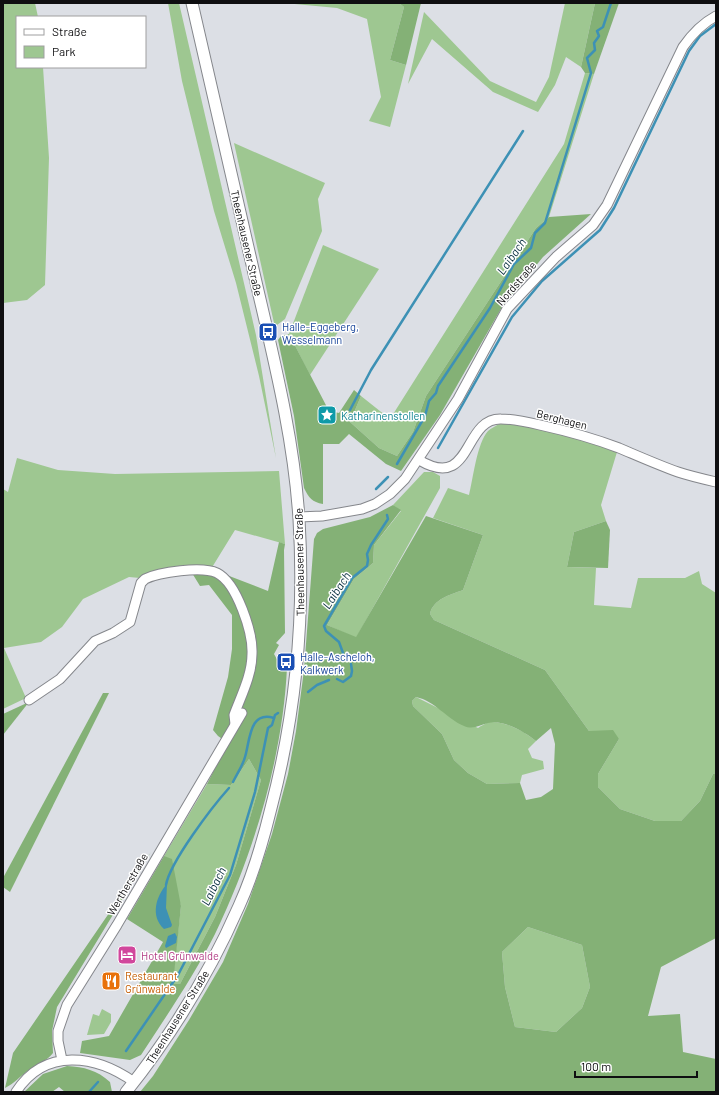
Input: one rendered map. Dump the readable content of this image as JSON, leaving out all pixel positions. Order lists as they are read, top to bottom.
{
  "streets": {
    "main road": ["Theenhausener Straße"],
    "street": ["Nordstraße", "Berghagen", "Wertherstraße"]
  },
  "crossings": [
    ["Theenhausener Straße", "Nordstraße"],
    ["Nordstraße", "Berghagen"]
  ],
  "water": ["Laibach"],
  "places": {
    "bus stop": ["Halle-Eggeberg, Wesselmann", "Halle-Ascheloh, Kalkwerk"],
    "place": ["Katharinenstollen"],
    "hotel": ["Hotel Grünwalde"],
    "restaurant": ["Restaurant Grünwalde"]
  },
  "legend": ["Straße", "Park"],
  "scale_bar": "100 m"
}
